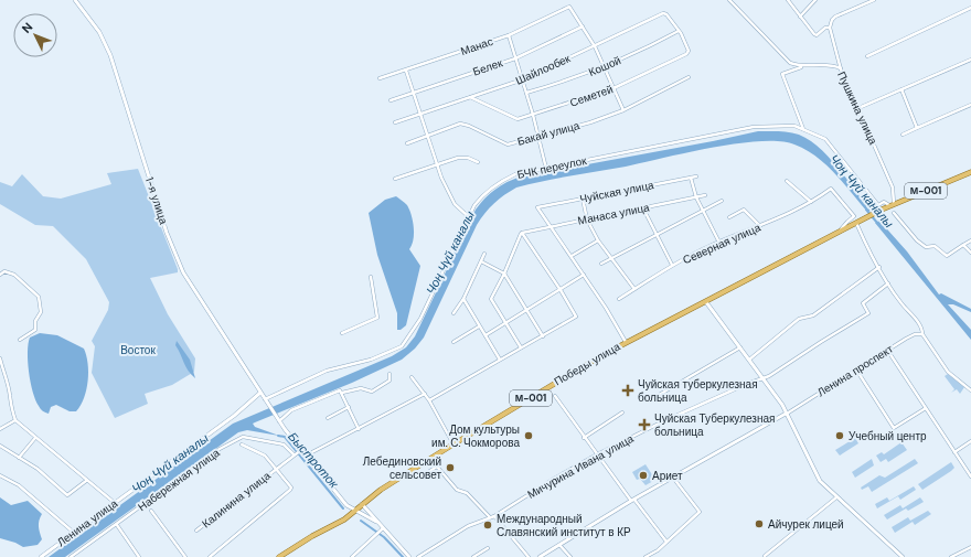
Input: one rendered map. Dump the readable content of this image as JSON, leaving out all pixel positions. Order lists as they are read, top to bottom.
{
  "streets": {
    "main road": [
      "М-001",
      "1-я улица",
      "Победы улица",
      "Ленина улица"
    ],
    "street": [
      "Манас",
      "Кошой",
      "Белек",
      "Шайлообек",
      "Семетей",
      "Пушкина улица",
      "Бакай улица",
      "БЧК переулок",
      "Чуйская улица",
      "Манаса улица",
      "Северная улица",
      "Ленина проспект",
      "Мичурина Ивана улица",
      "Набережная улица",
      "Калинина улица"
    ]
  },
  "crossings": [
    ["Манас", "Белек"],
    ["Кошой", "Шайлообек"],
    ["Кошой", "Семетей"],
    ["Шайлообек", "Семетей"],
    ["Пушкина улица", "БЧК переулок"],
    ["Пушкина улица", "М-001"],
    ["Пушкина улица", "Победы улица"],
    ["БЧК переулок", "М-001"],
    ["БЧК переулок", "1-я улица"],
    ["БЧК переулок", "Победы улица"],
    ["М-001", "Победы улица"],
    ["Чуйская улица", "Манаса улица"],
    ["1-я улица", "Ленина улица"],
    ["Северная улица", "Победы улица"],
    ["Набережная улица", "Калинина улица"]
  ],
  "water": ["Чоң Чүй каналы", "Быстроток"],
  "parks": ["Восток"],
  "places": {
    "health": ["Чуйская туберкулезная больница", "Чуйская Туберкулезная больница"],
    "other": [
      "Дом культуры им. С. Чокморова",
      "Учебный центр",
      "Лебединовский сельсовет",
      "Ариет",
      "Айчурек лицей",
      "Международный Славянский институт в КР"
    ]
  },
  "north": "top left"
}
